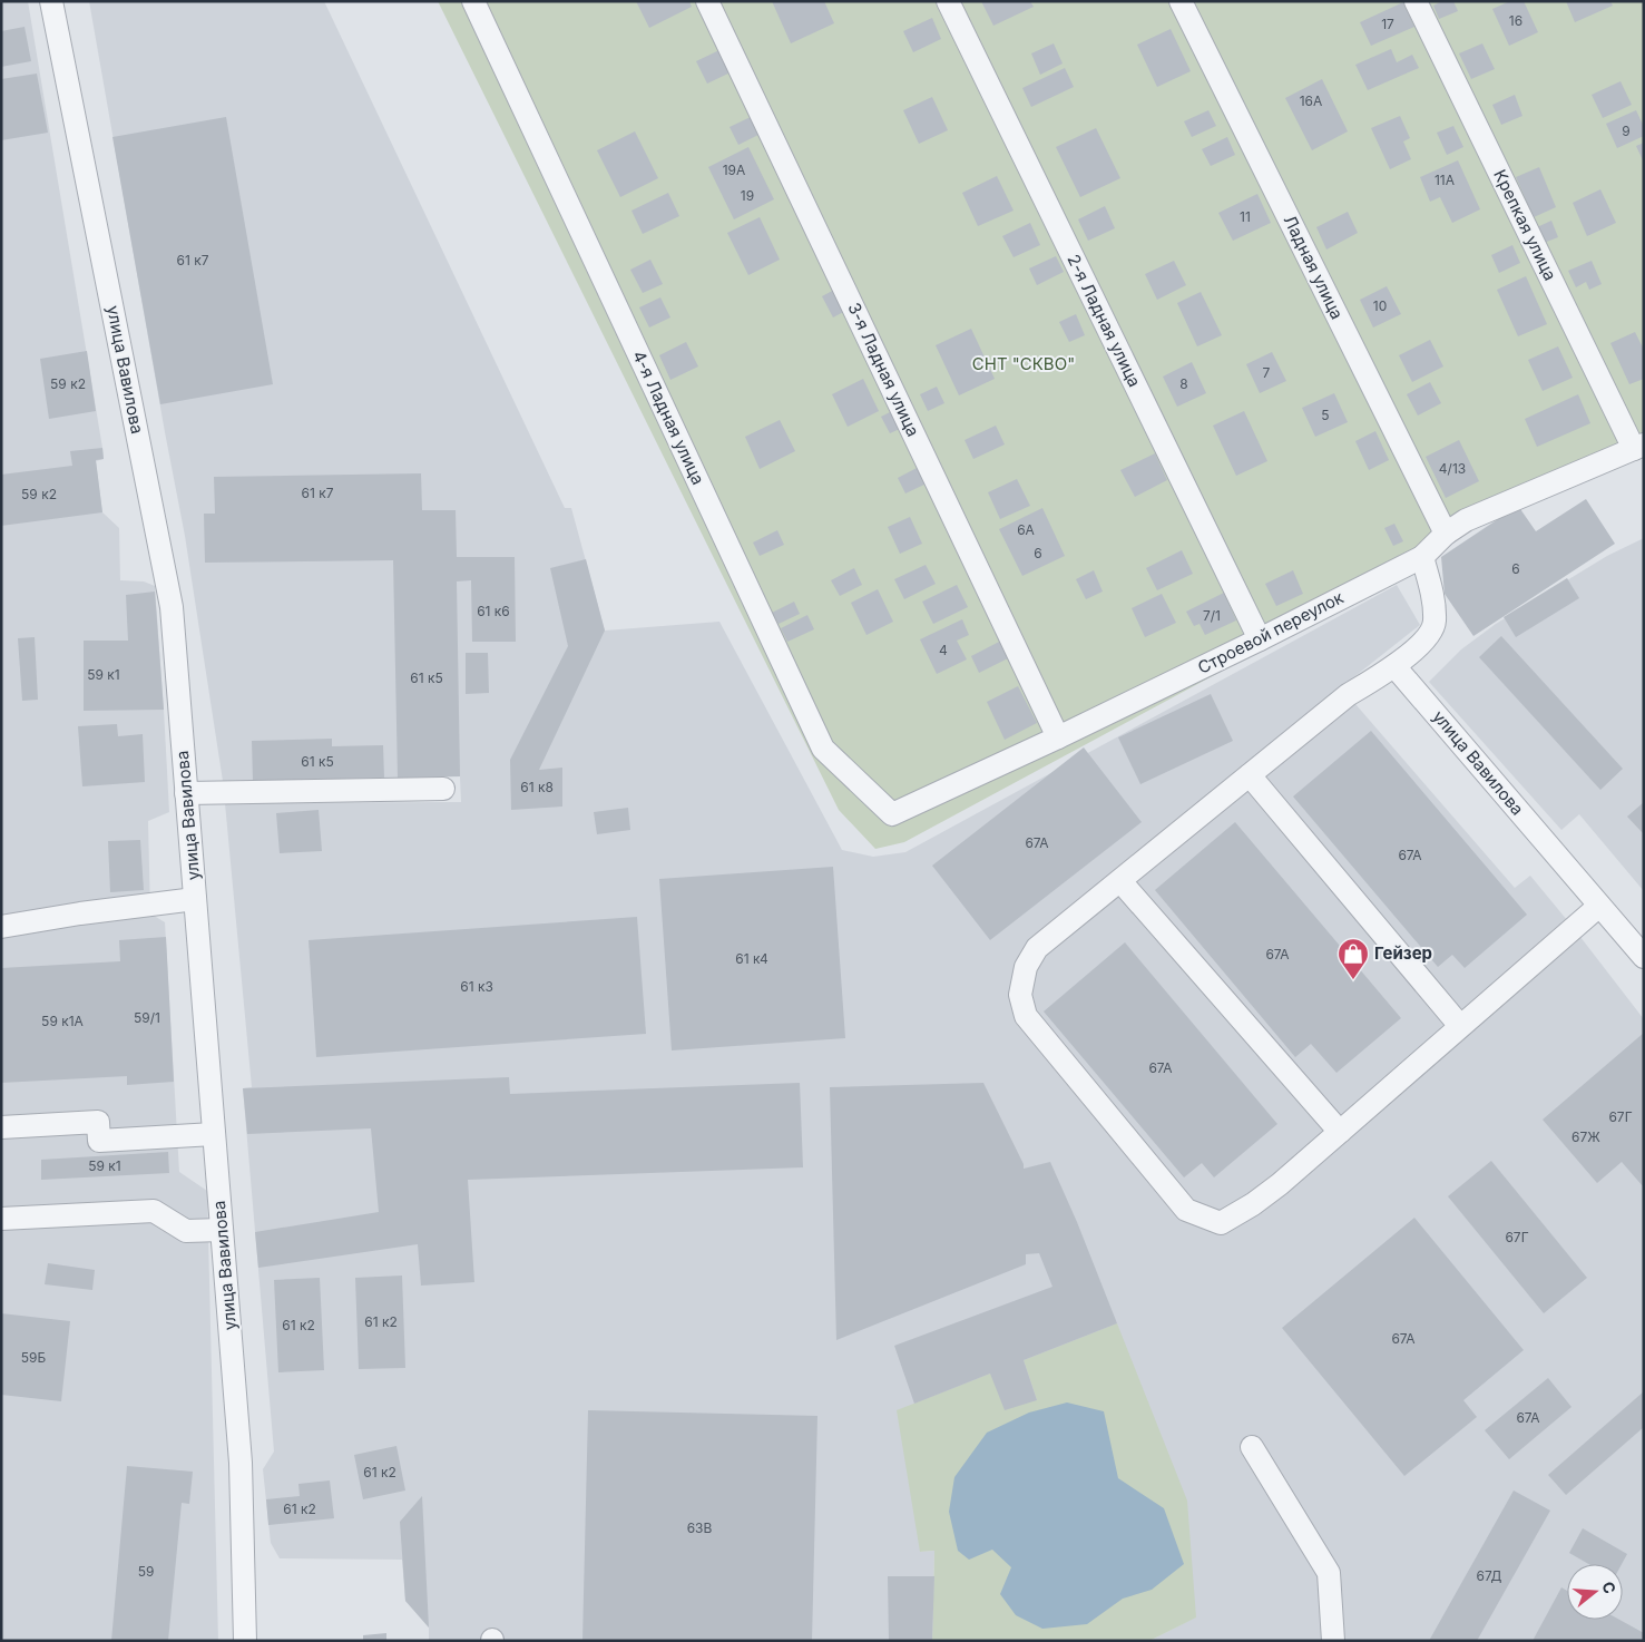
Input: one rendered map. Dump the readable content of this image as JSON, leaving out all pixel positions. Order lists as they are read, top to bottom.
{
  "streets": {
    "street": [
      "Крепкая улица",
      "Ладная улица",
      "2-я Ладная улица",
      "улица Вавилова",
      "3-я Ладная улица",
      "4-я Ладная улица",
      "Строевой переулок"
    ]
  },
  "crossings": [
    ["Крепкая улица", "Строевой переулок"],
    ["Ладная улица", "Строевой переулок"],
    ["2-я Ладная улица", "Строевой переулок"],
    ["3-я Ладная улица", "Строевой переулок"],
    ["4-я Ладная улица", "Строевой переулок"]
  ],
  "parks": ["СНТ \"СКВО\""],
  "places": {
    "shop": ["Гейзер"]
  },
  "house_numbers": [
    "16",
    "17",
    "16А",
    "9",
    "19А",
    "11А",
    "19",
    "11",
    "61 к7",
    "10",
    "7",
    "59 к2",
    "8",
    "5",
    "4/13",
    "61 к7",
    "59 к2",
    "6А",
    "6",
    "6",
    "61 к6",
    "7/1",
    "4",
    "59 к1",
    "61 к5",
    "61 к5",
    "61 к8",
    "67А",
    "67А",
    "67А",
    "61 к4",
    "61 к3",
    "59/1",
    "59 к1А",
    "67А",
    "67Г",
    "67Ж",
    "59 к1",
    "67Г",
    "61 к2",
    "61 к2",
    "67А",
    "59Б",
    "67А",
    "61 к2",
    "61 к2",
    "63В",
    "59",
    "67Д"
  ],
  "north": "right"
}
